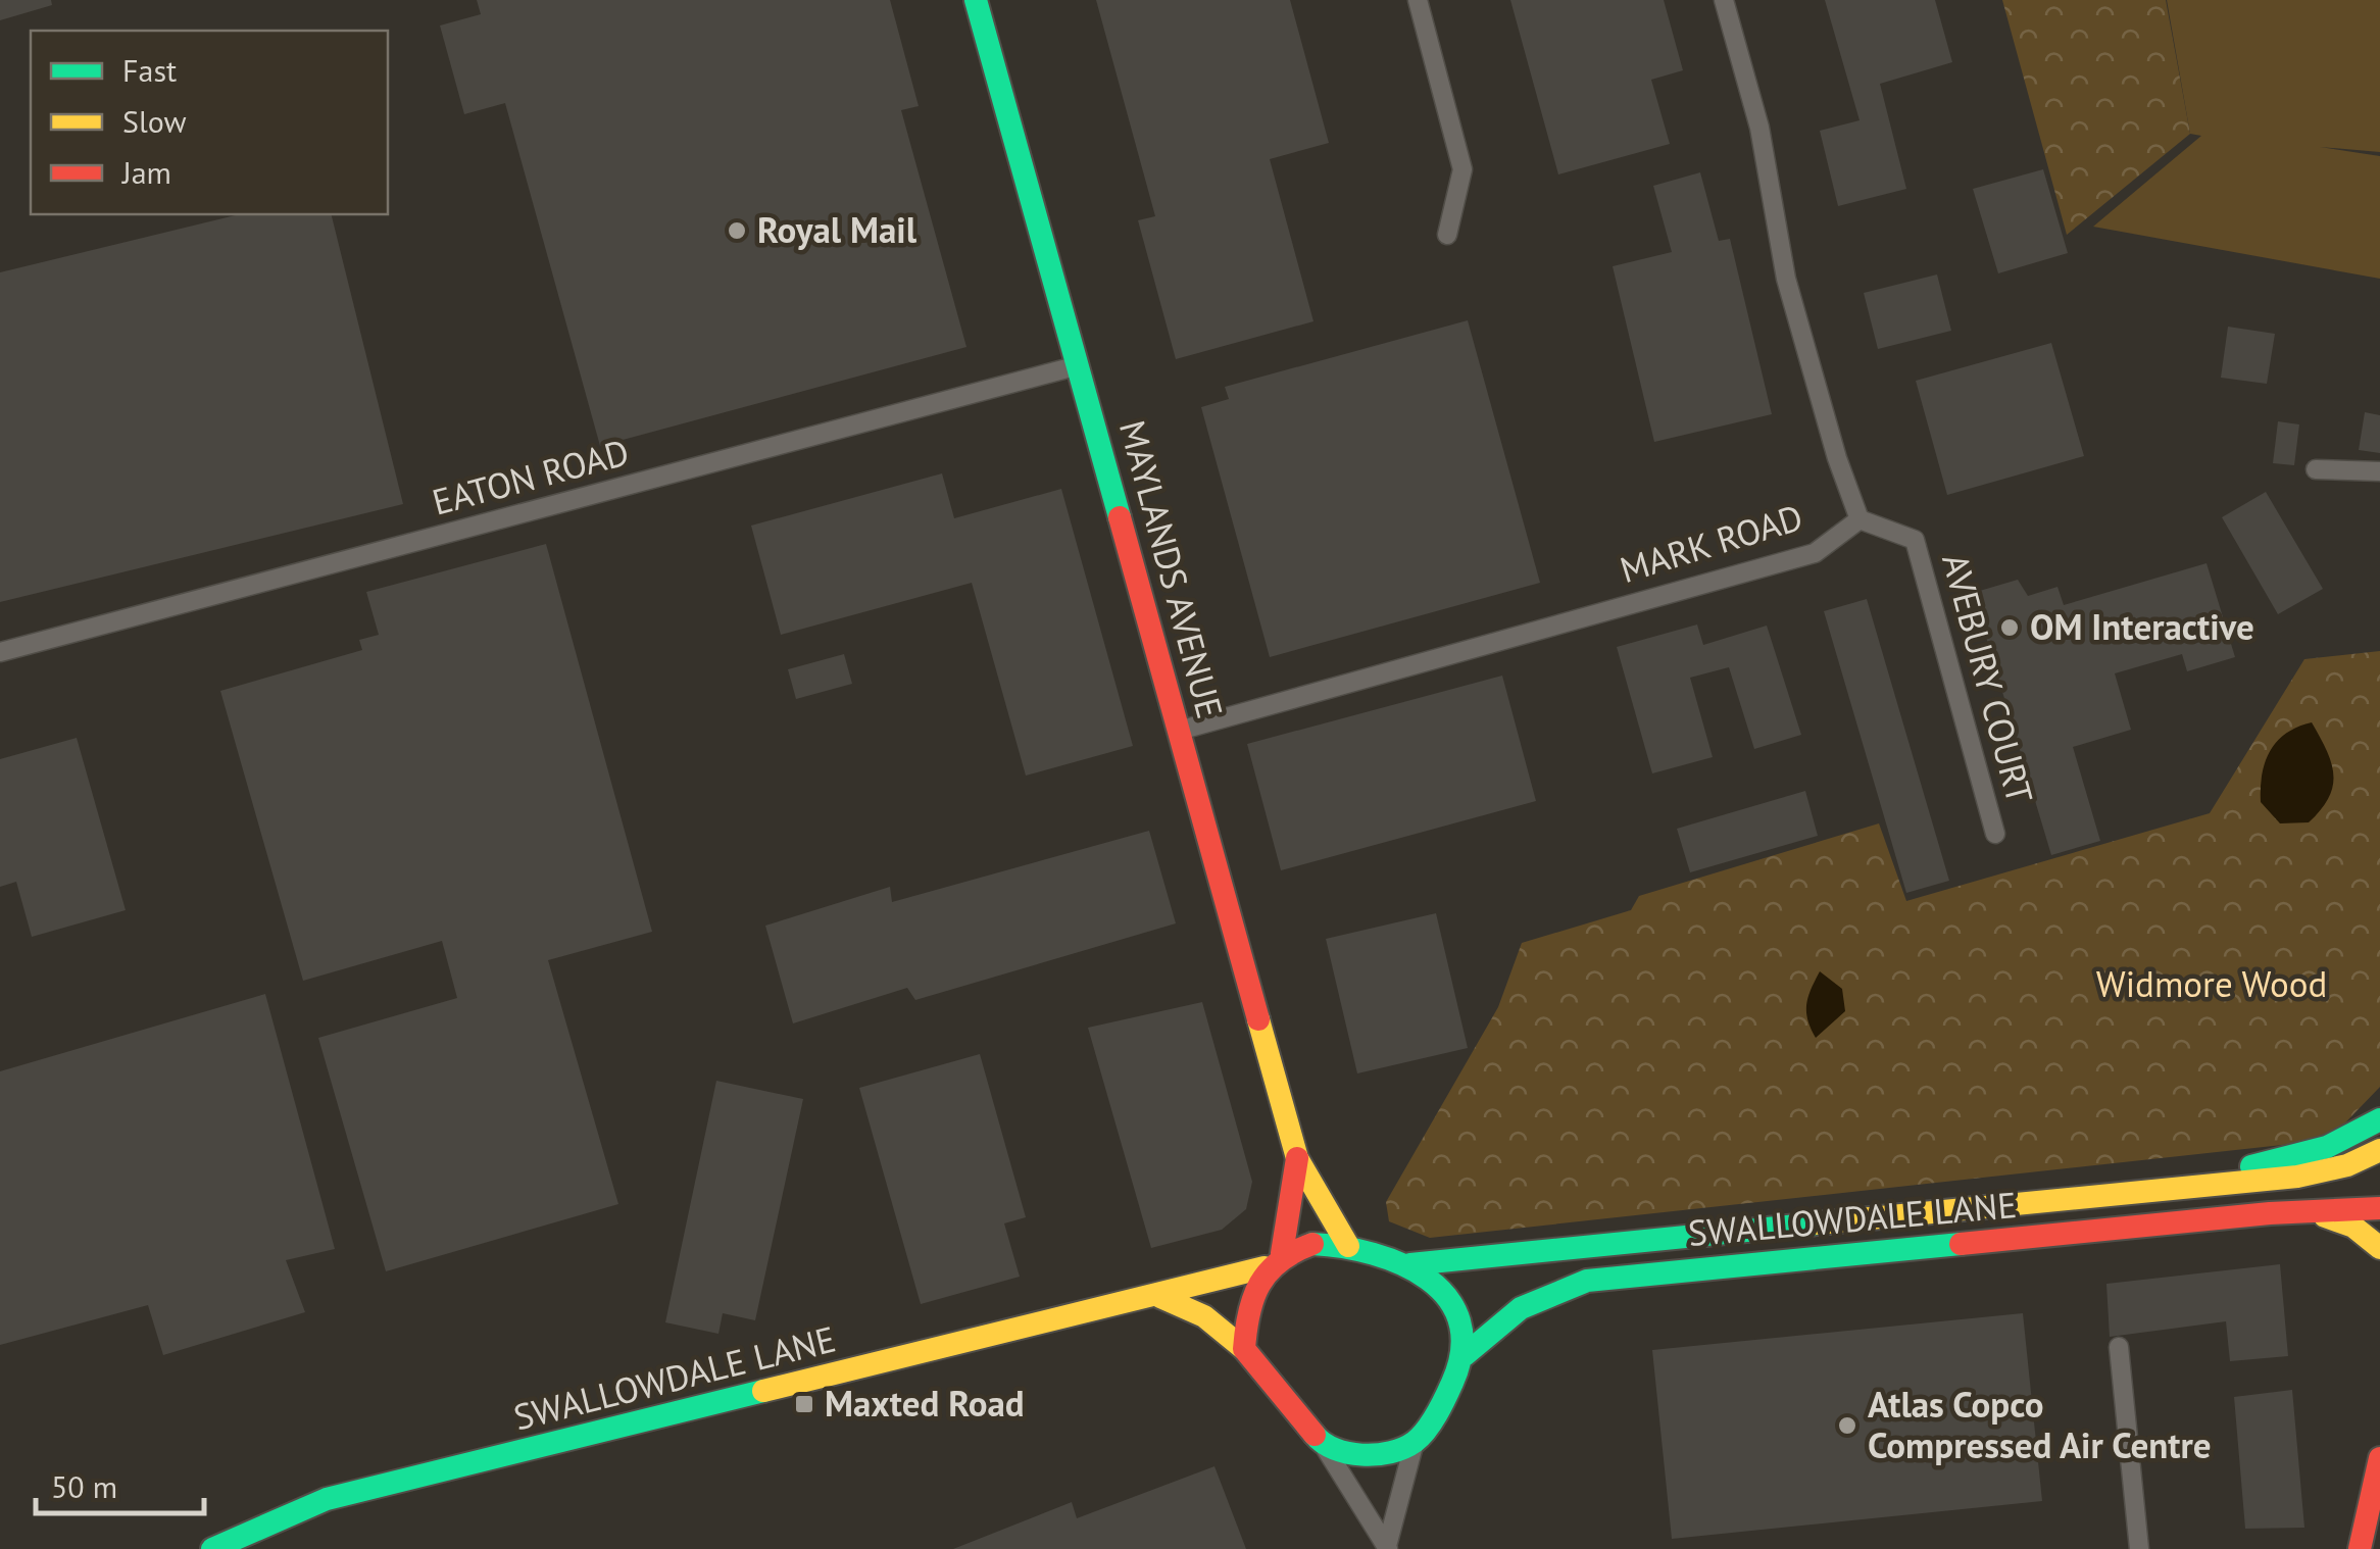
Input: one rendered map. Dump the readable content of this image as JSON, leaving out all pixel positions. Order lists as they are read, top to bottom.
{
  "streets": {
    "main road": ["MAYLANDS AVENUE", "SWALLOWDALE LANE"],
    "street": ["EATON ROAD", "MARK ROAD", "AVEBURY COURT"]
  },
  "crossings": [
    ["EATON ROAD", "MAYLANDS AVENUE"],
    ["MARK ROAD", "MAYLANDS AVENUE"],
    ["MARK ROAD", "AVEBURY COURT"],
    ["MAYLANDS AVENUE", "SWALLOWDALE LANE"]
  ],
  "parks": ["Widmore Wood"],
  "places": {
    "other": ["Royal Mail", "OM Interactive", "Atlas Copco Compressed Air Centre"],
    "transit": ["Maxted Road"]
  },
  "legend": ["Fast", "Slow", "Jam"],
  "scale_bar": "50 m"
}
